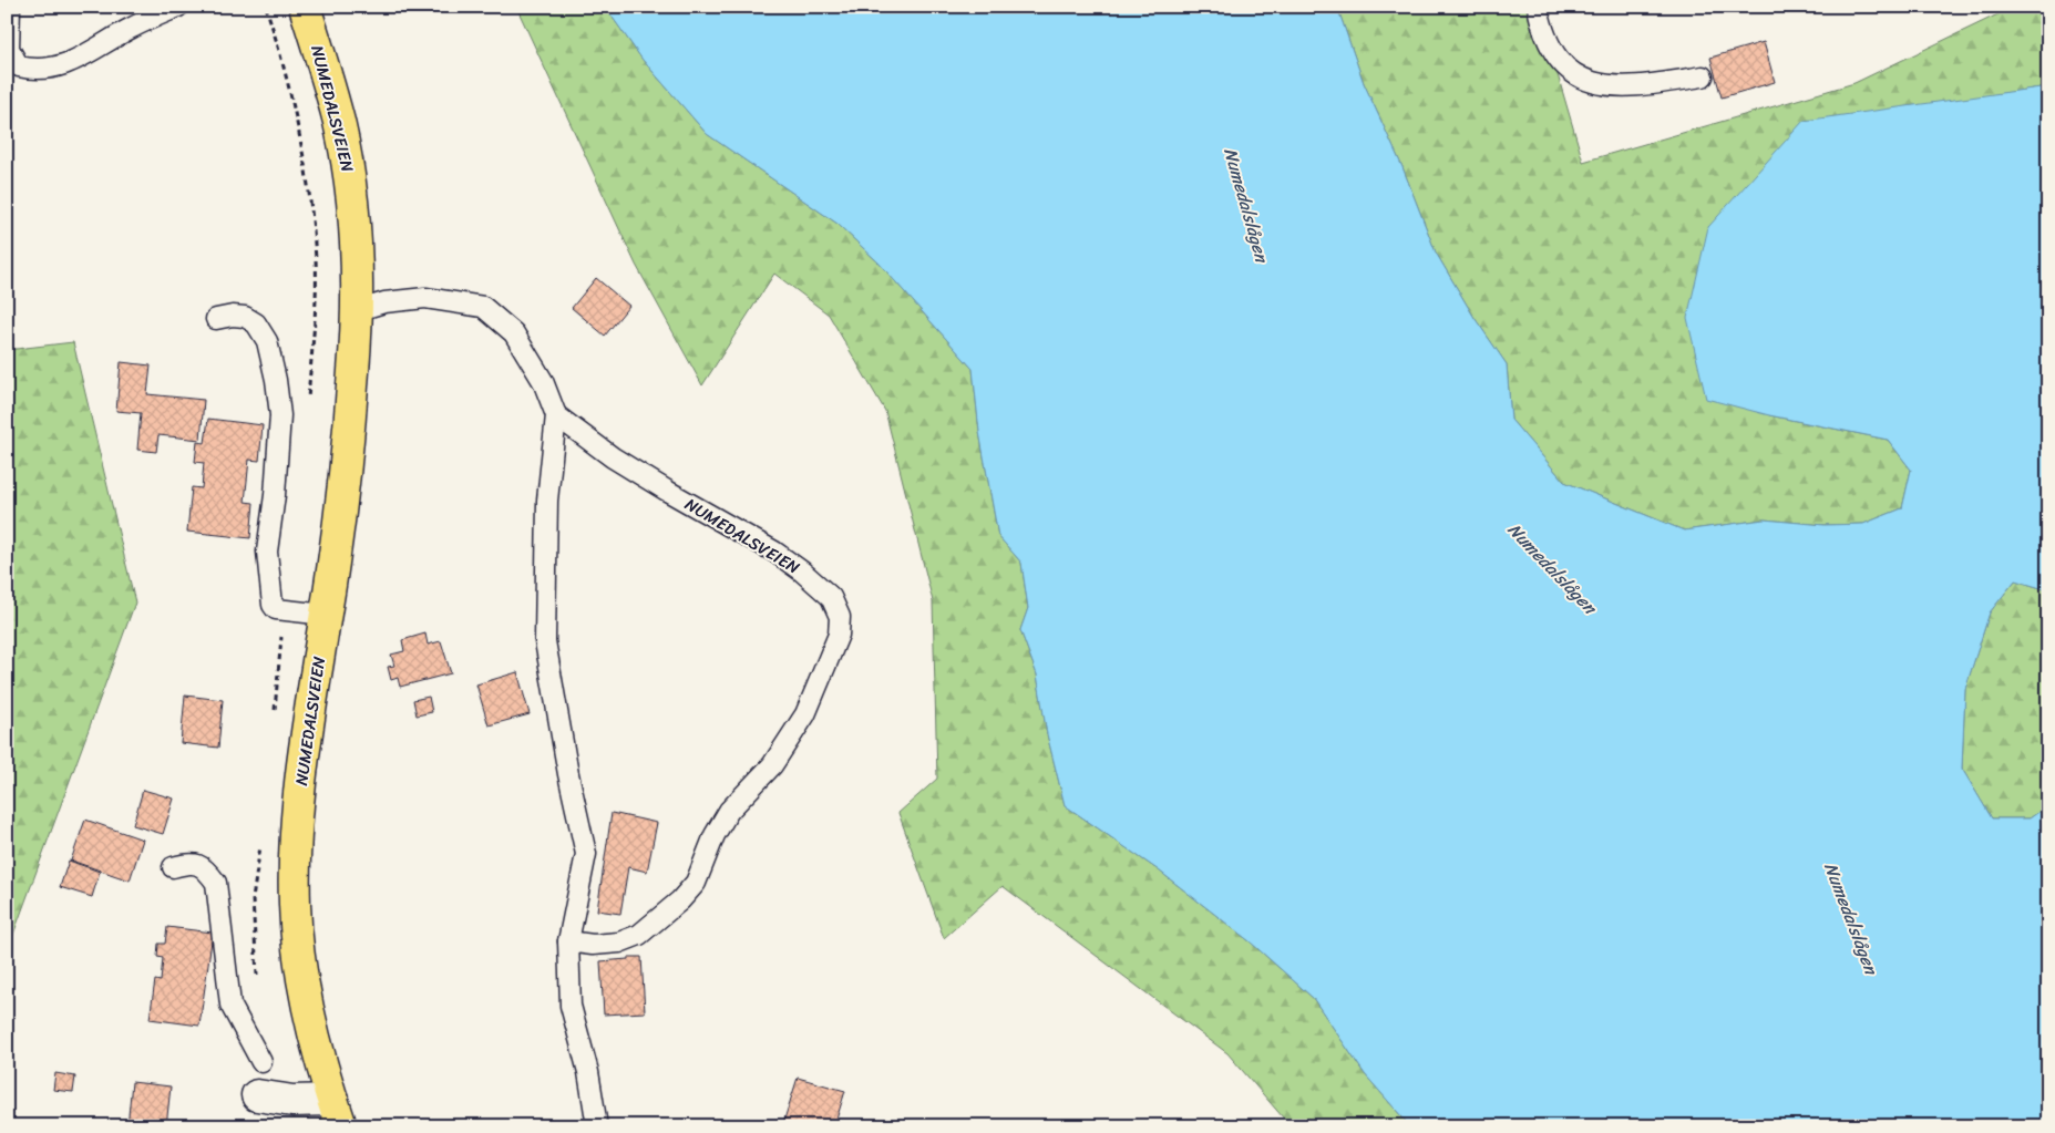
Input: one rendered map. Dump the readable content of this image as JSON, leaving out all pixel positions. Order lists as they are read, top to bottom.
{
  "streets": {
    "main road": ["NUMEDALSVEIEN"]
  },
  "water": ["Numedalslågen"]
}
